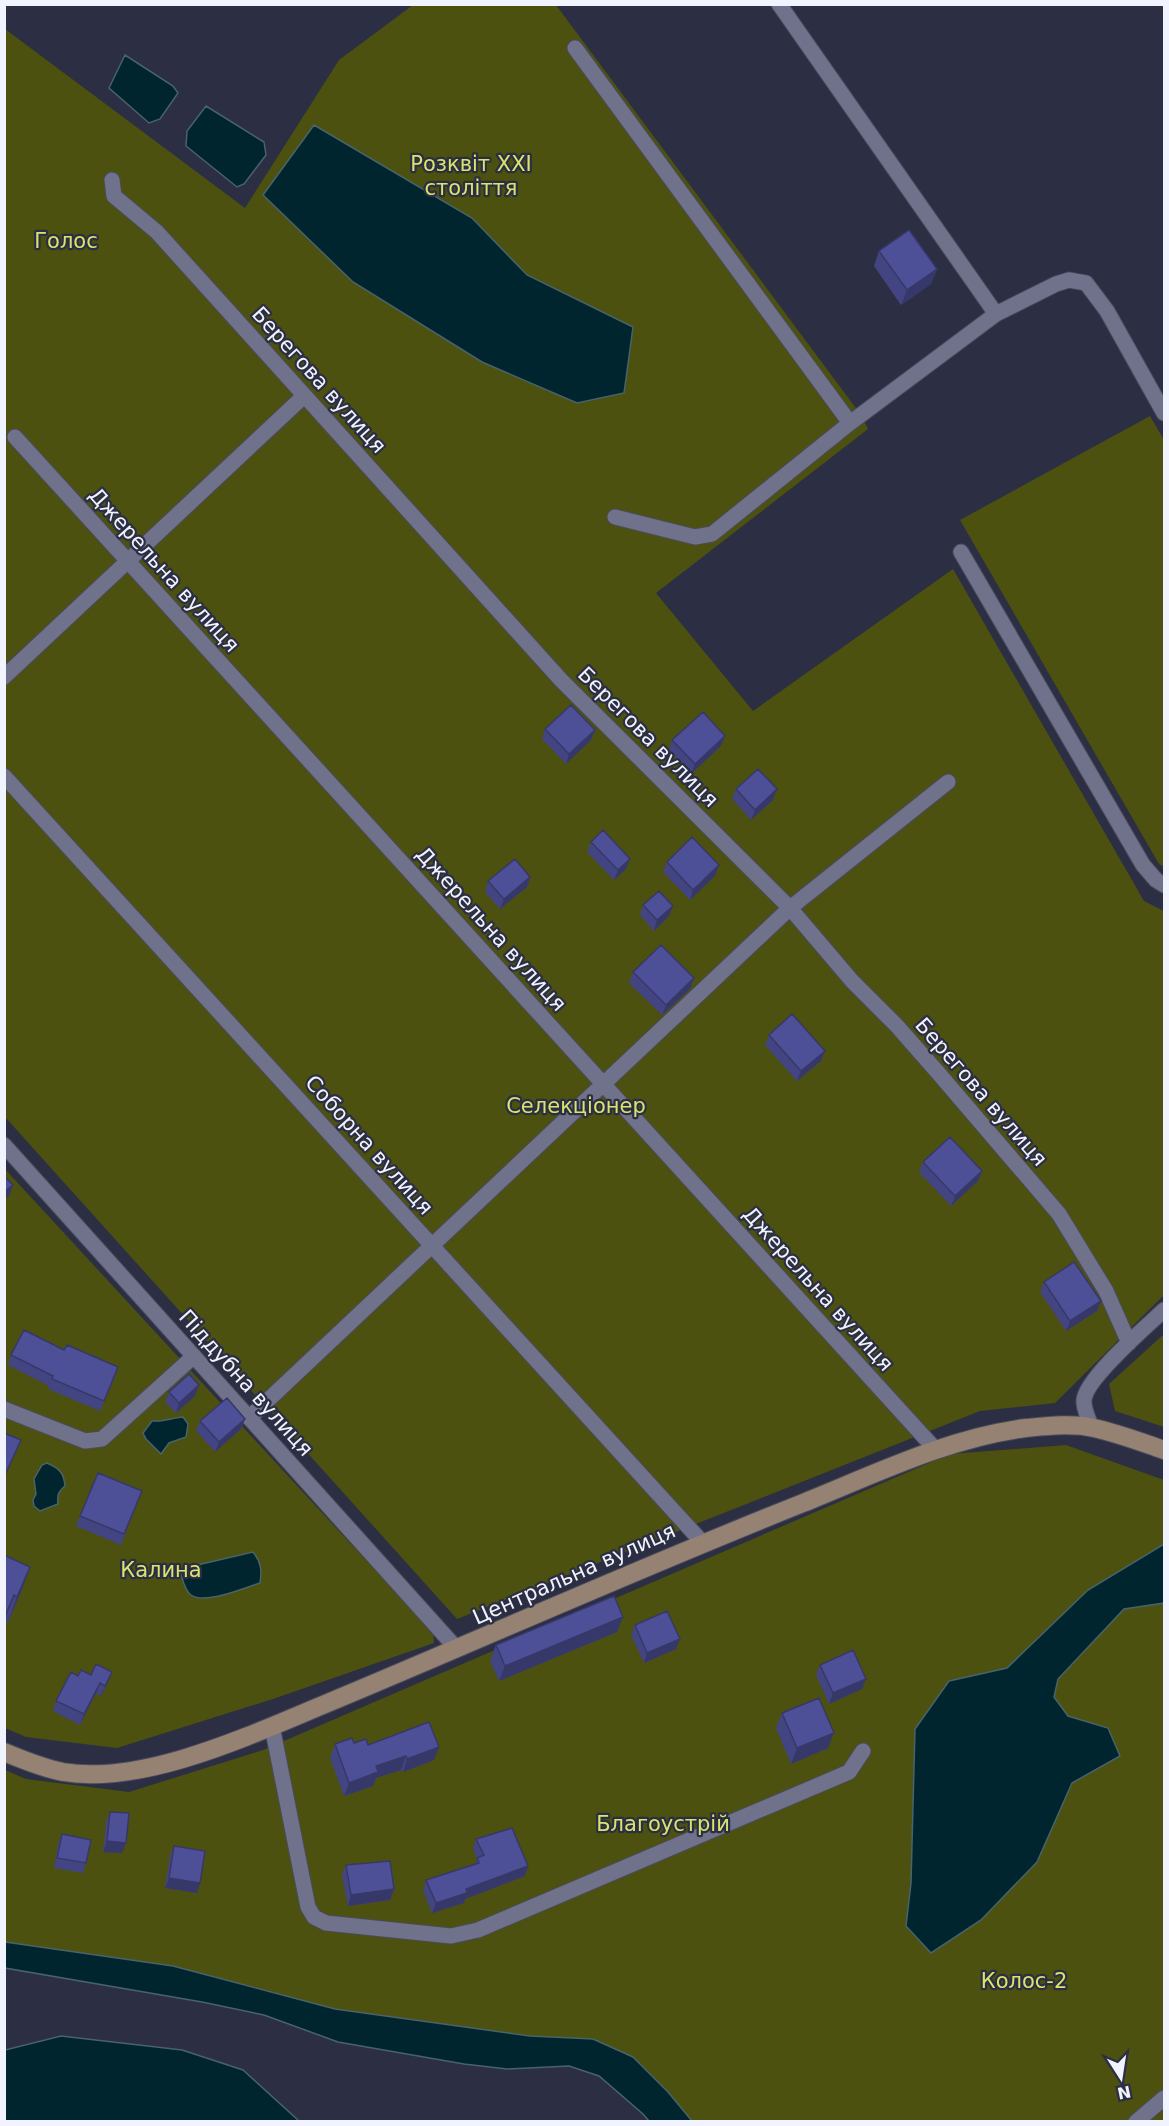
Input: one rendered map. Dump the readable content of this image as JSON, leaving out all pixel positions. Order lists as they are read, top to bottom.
{
  "streets": {
    "street": [
      "Берегова вулиця",
      "Джерельна вулиця",
      "Соборна вулиця",
      "Піддубна вулиця",
      "Центральна вулиця"
    ]
  },
  "crossings": [
    ["Джерельна вулиця", "Центральна вулиця"],
    ["Соборна вулиця", "Центральна вулиця"],
    ["Піддубна вулиця", "Центральна вулиця"]
  ],
  "parks": [
    "Розквіт XXI століття",
    "Голос",
    "Селекціонер",
    "Калина",
    "Благоустрій",
    "Колос-2"
  ],
  "north": "bottom"
}
